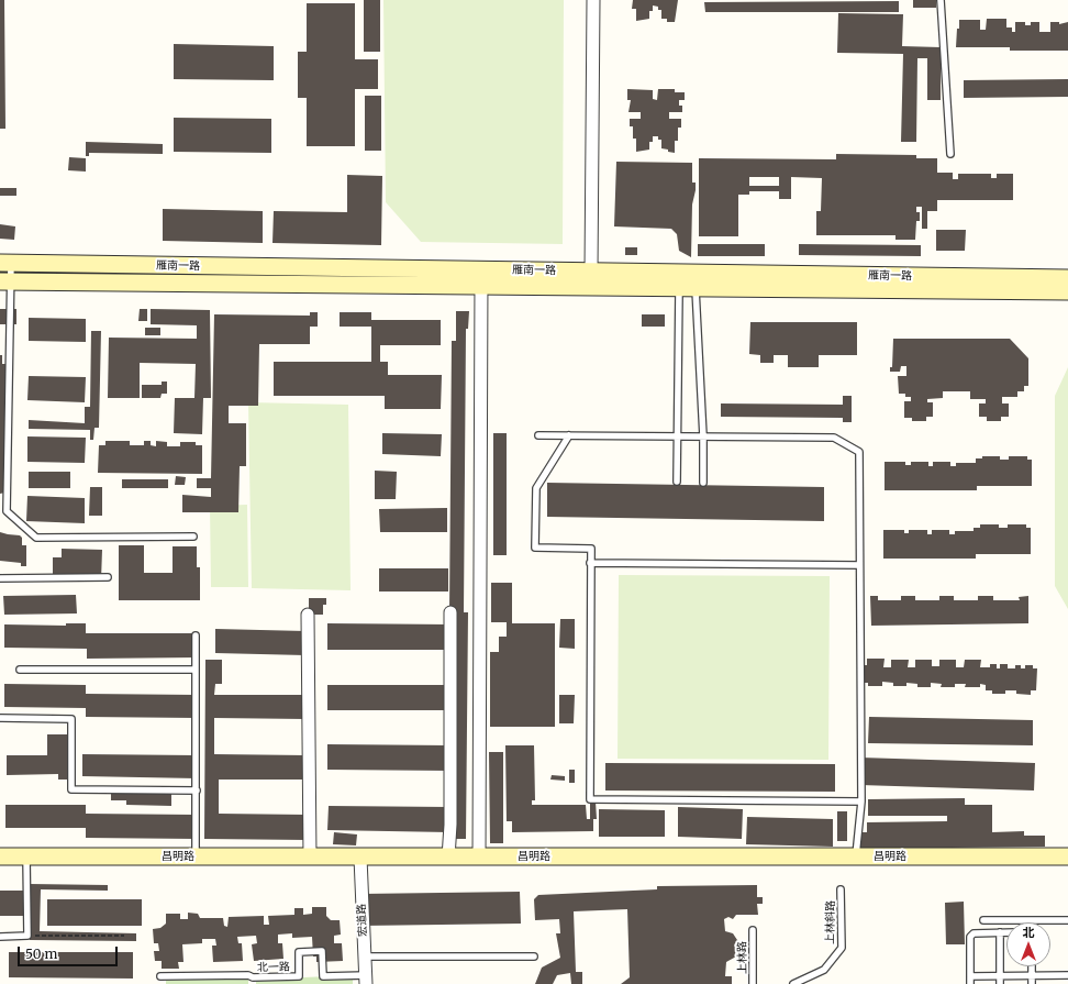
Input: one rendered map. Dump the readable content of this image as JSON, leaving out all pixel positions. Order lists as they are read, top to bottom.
{
  "streets": {
    "main road": ["雁南一路", "昌明路"],
    "street": ["宏道路"],
    "lane": ["上林斜路", "上林路", "北一路"]
  },
  "crossings": [
    ["昌明路", "宏道路"],
    ["宏道路", "北一路"]
  ],
  "scale_bar": "50 m",
  "north": "top"
}
